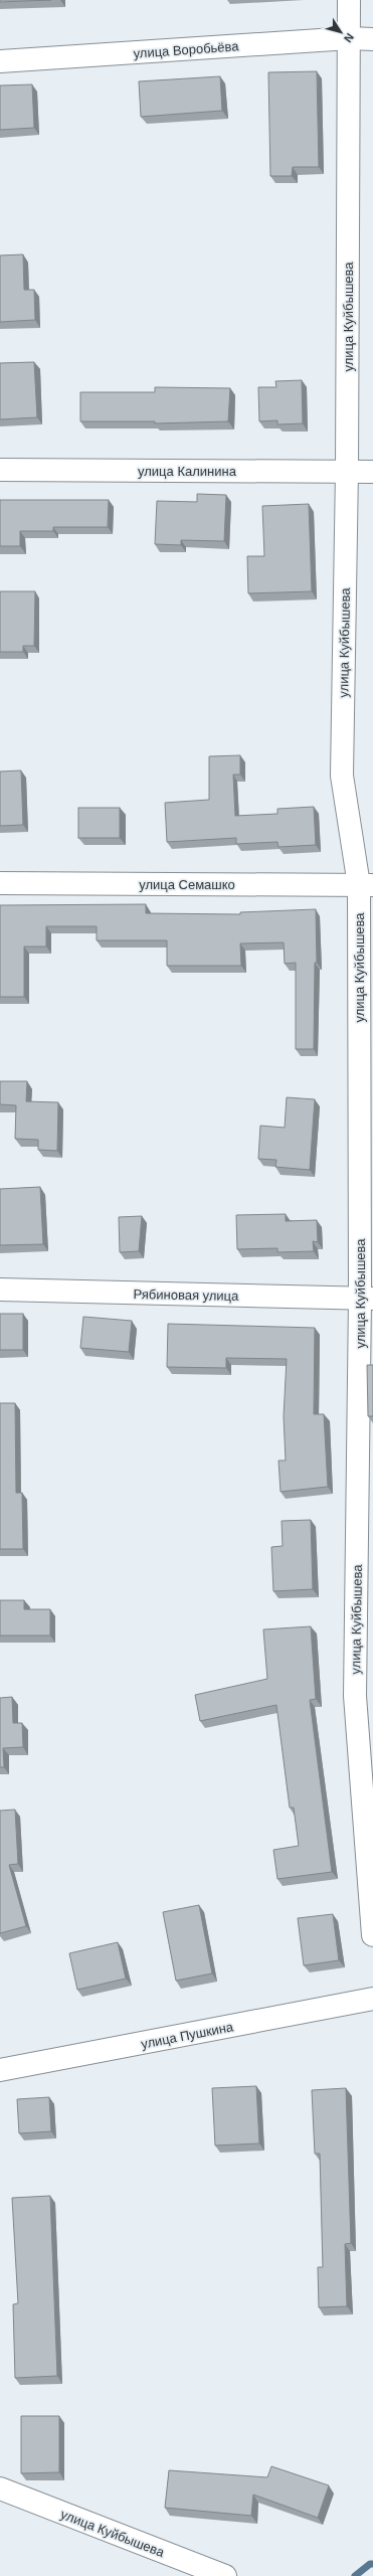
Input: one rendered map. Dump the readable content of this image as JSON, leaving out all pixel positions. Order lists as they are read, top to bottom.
{
  "streets": {
    "street": [
      "улица Воробьёва",
      "улица Куйбышева",
      "улица Калинина",
      "улица Семашко",
      "Рябиновая улица",
      "улица Пушкина"
    ]
  },
  "crossings": [
    ["улица Воробьёва", "улица Куйбышева"],
    ["улица Куйбышева", "улица Калинина"],
    ["улица Куйбышева", "улица Семашко"],
    ["улица Куйбышева", "Рябиновая улица"]
  ],
  "north": "bottom right"
}
